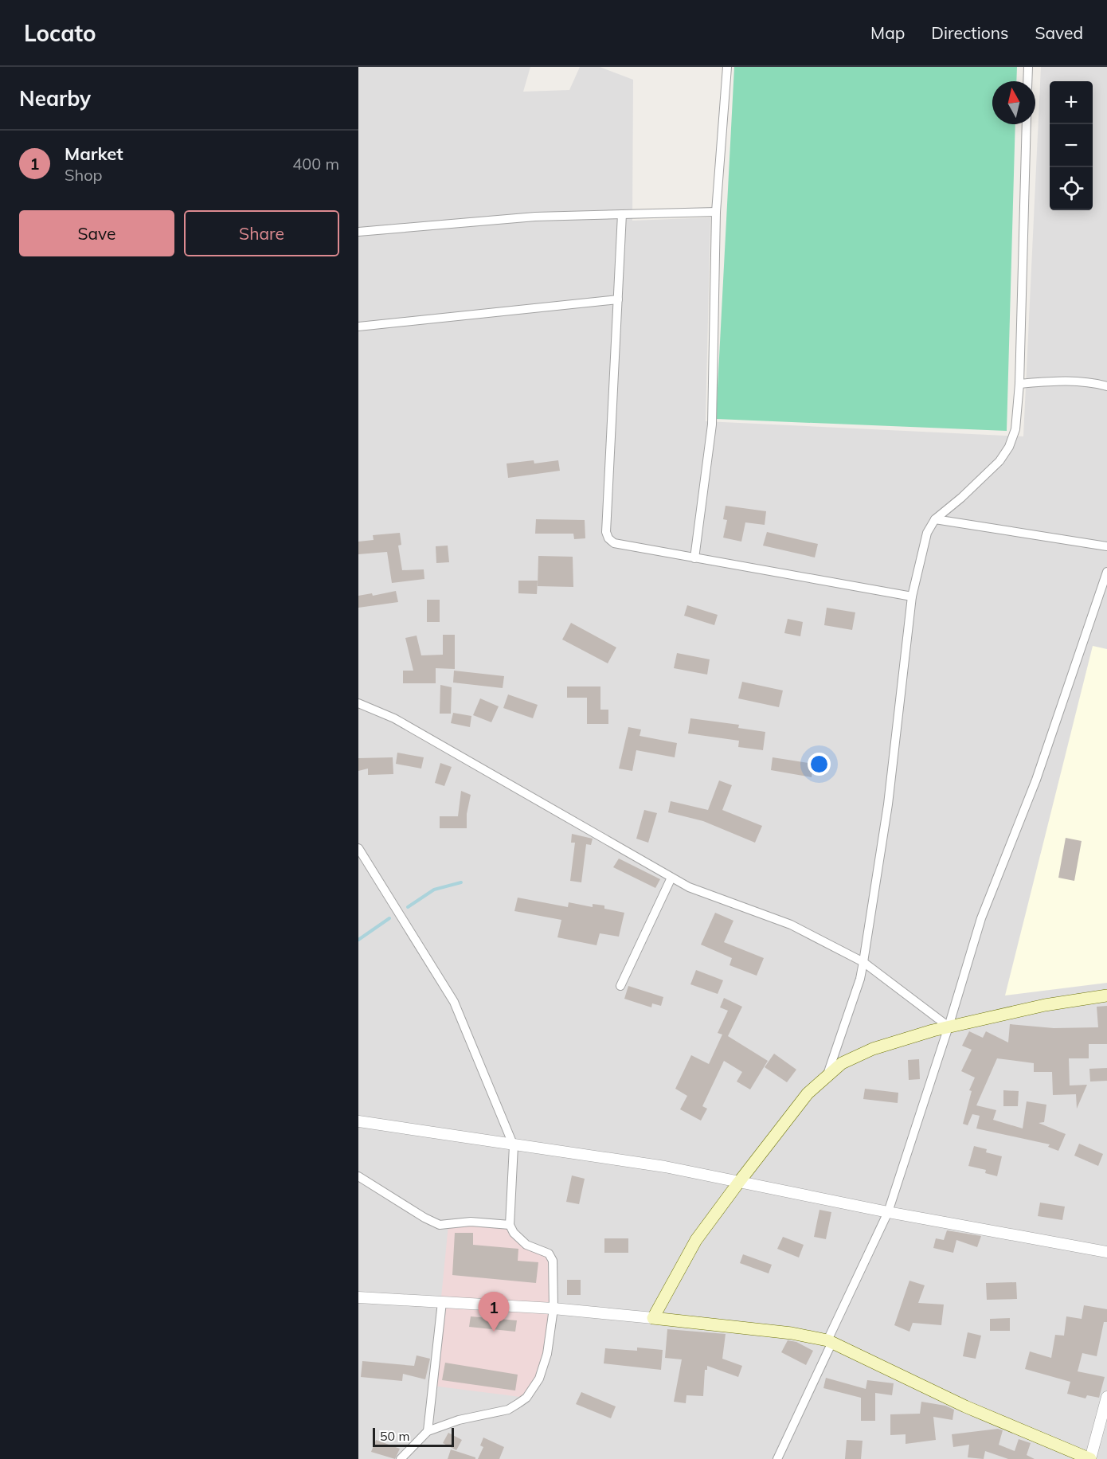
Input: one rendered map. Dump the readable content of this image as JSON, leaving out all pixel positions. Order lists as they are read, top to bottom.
{
  "scale_bar": "50 m",
  "north": "top",
  "page": {
    "header": "Locato",
    "nav": ["Map", "Directions", "Saved"],
    "heading": "Nearby",
    "map_buttons": ["+", "−"],
    "list": [
      {
        "mark": "1",
        "name": "Market",
        "note": "Shop",
        "value": "400 m"
      }
    ],
    "buttons": ["Save", "Share"],
    "pins": "1",
    "scale": "50 m"
  }
}
